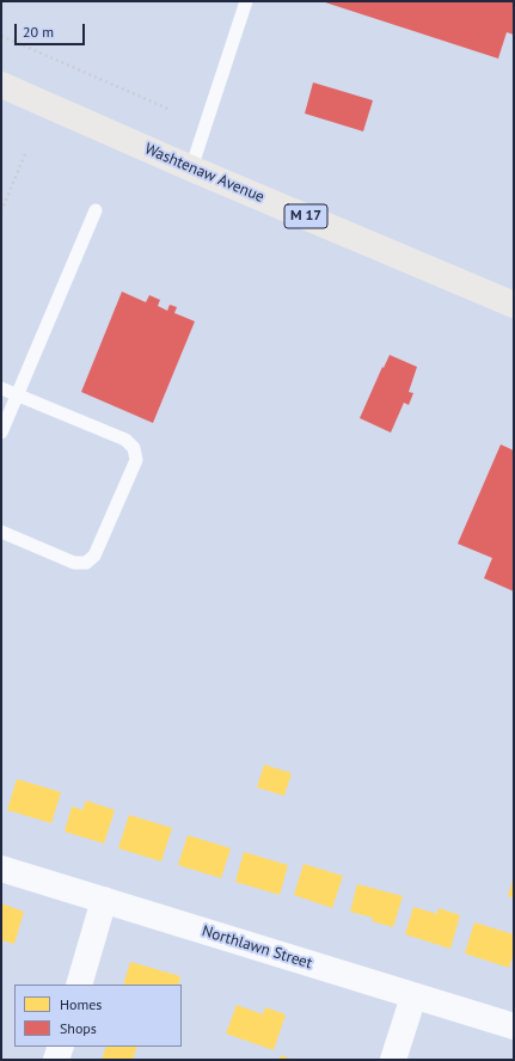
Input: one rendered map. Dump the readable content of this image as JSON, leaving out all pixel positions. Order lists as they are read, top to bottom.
{
  "streets": {
    "main road": ["Washtenaw Avenue", "M 17"],
    "street": ["Northlawn Street"]
  },
  "legend": ["Homes", "Shops"],
  "scale_bar": "20 m"
}
